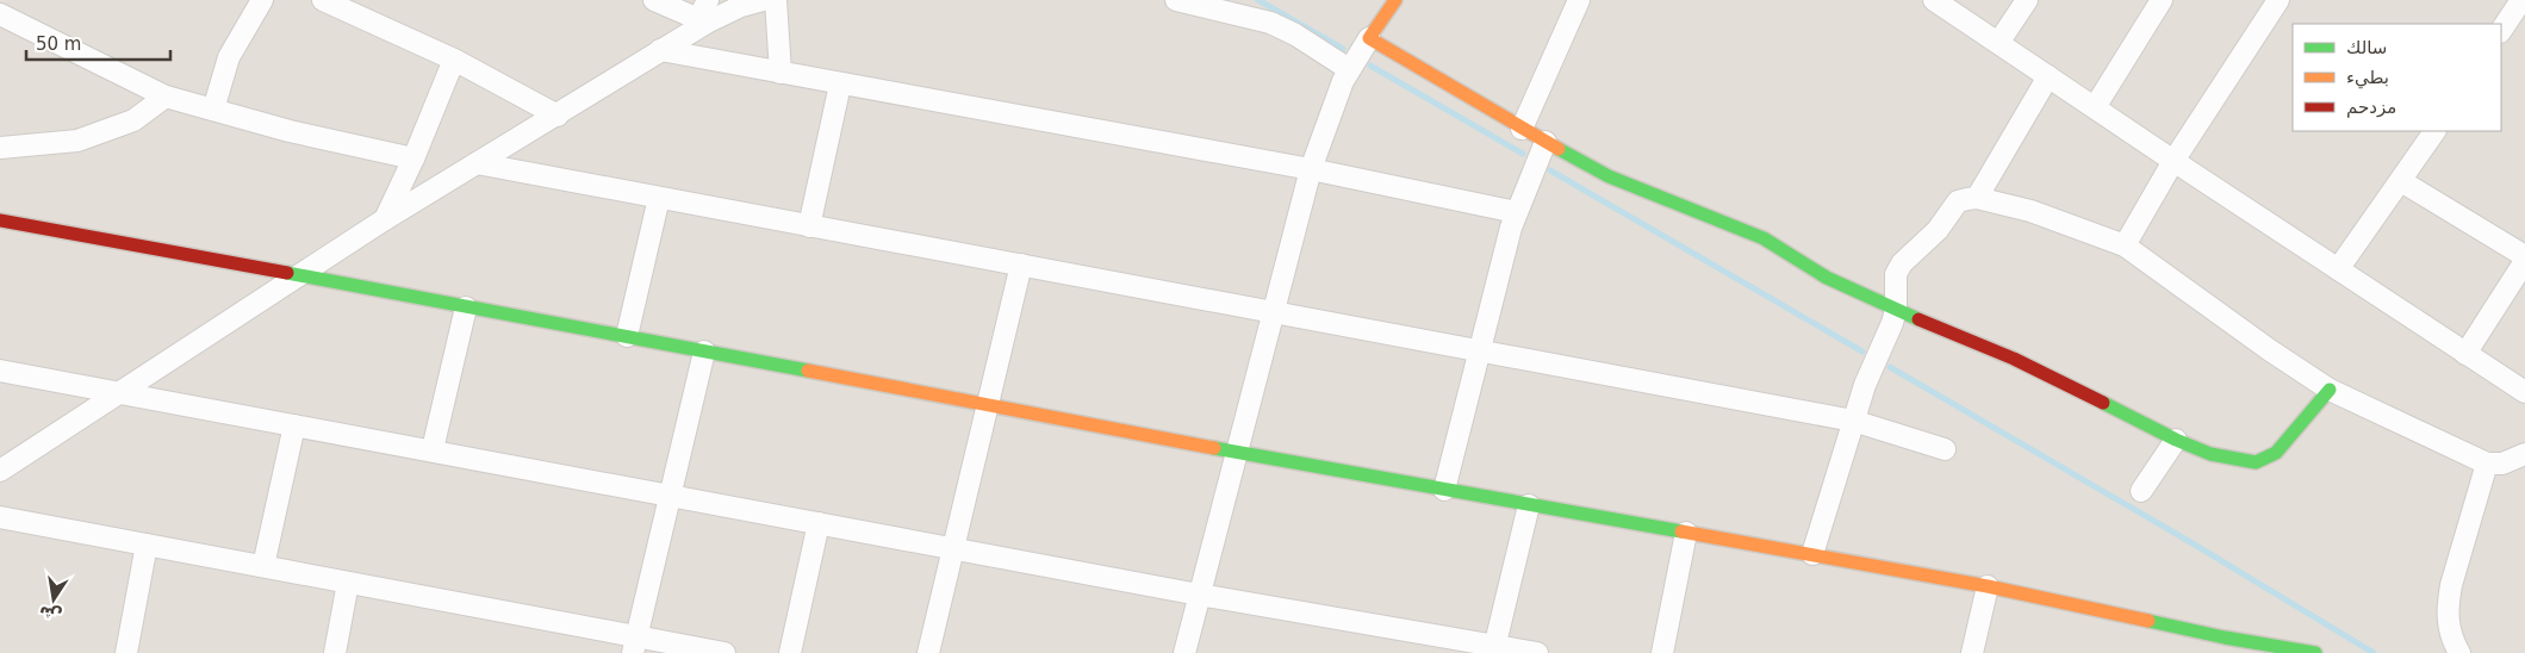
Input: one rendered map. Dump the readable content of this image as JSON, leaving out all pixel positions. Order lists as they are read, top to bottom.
{
  "legend": ["سالك", "بطيء", "مزدحم"],
  "scale_bar": "50 m",
  "north": "bottom"
}
